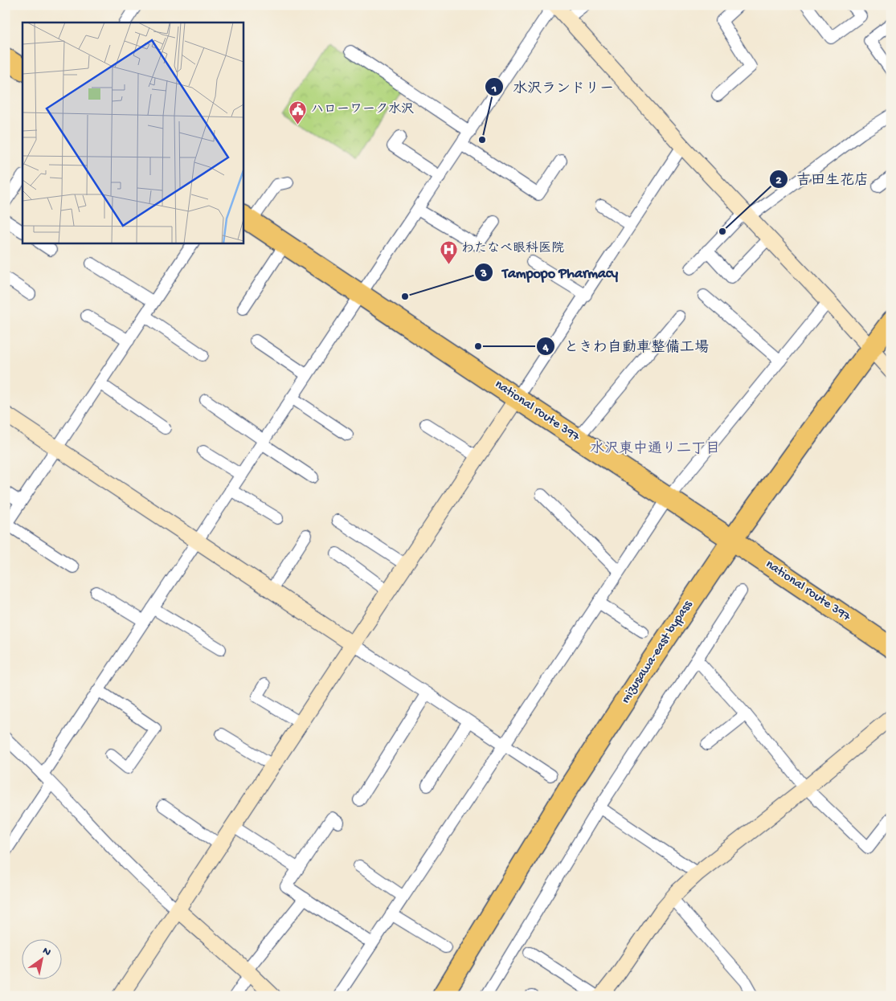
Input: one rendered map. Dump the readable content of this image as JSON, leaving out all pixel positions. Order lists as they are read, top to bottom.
{
  "streets": {
    "highway": ["national route 397", "mizusawa-east bypass"]
  },
  "crossings": [
    ["national route 397", "mizusawa-east bypass"]
  ],
  "districts": ["水沢東中通り二丁目"],
  "places": {
    "public building": ["ハローワーク水沢"],
    "other": [
      "水沢ランドリー",
      "吉田生花店",
      "Tampopo Pharmacy",
      "ときわ自動車整備工場"
    ],
    "hospital": ["わたなべ眼科医院"]
  },
  "north": "top right"
}
